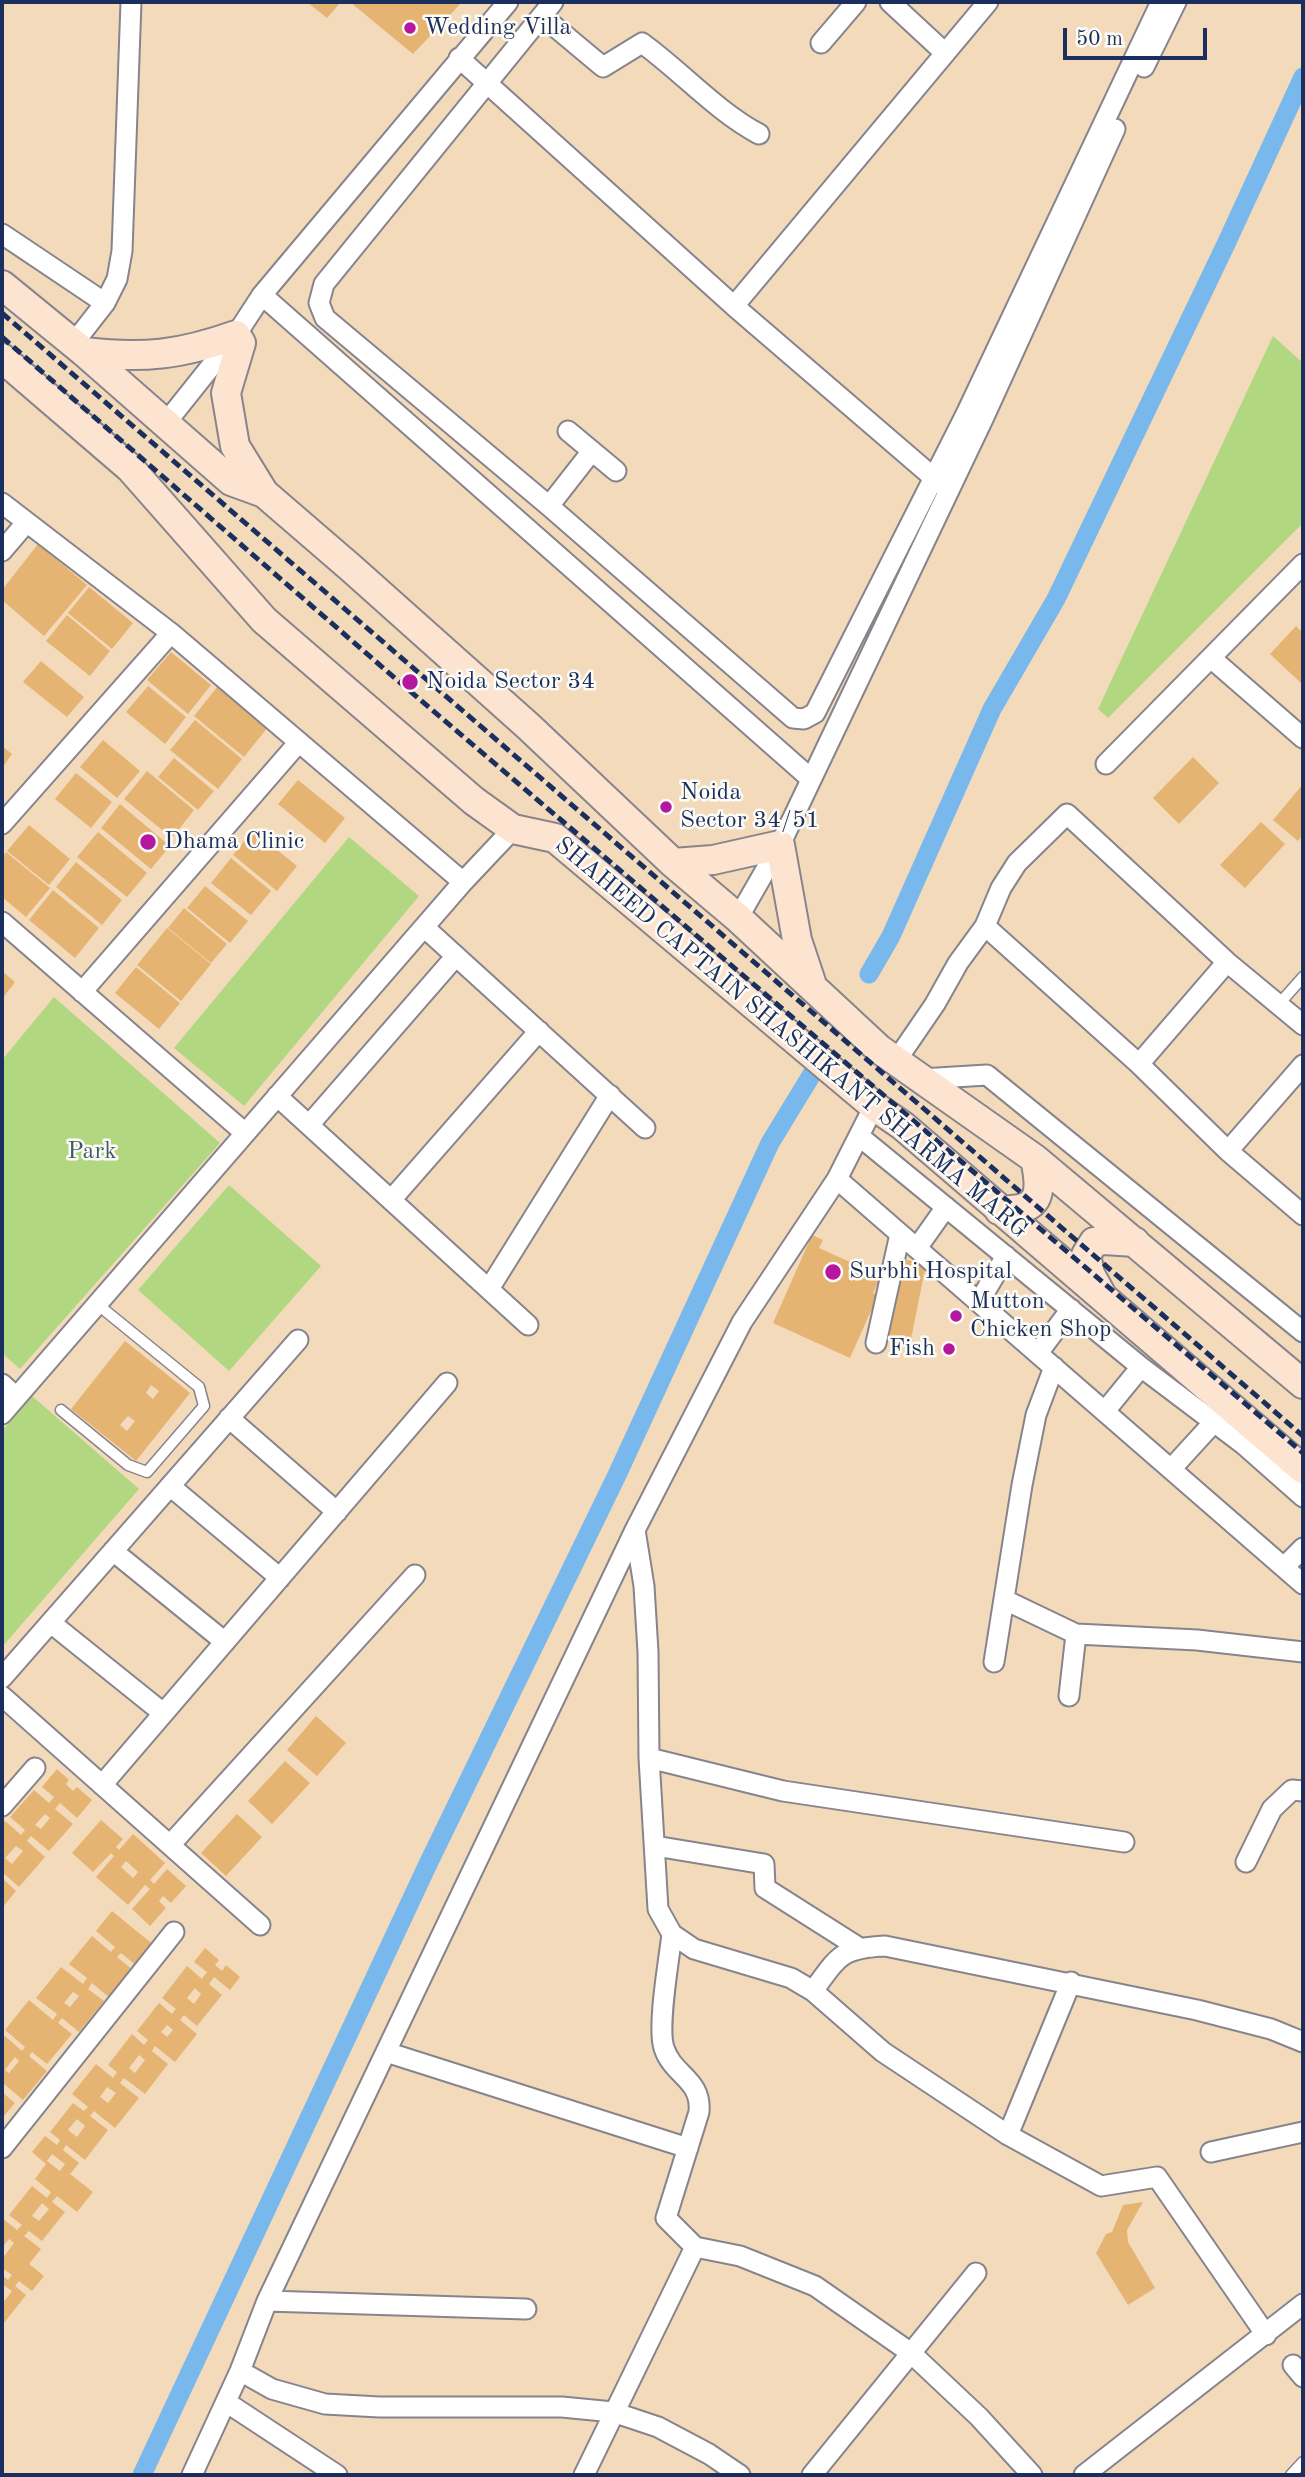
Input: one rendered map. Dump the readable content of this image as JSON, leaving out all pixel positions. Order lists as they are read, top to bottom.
{
  "streets": {
    "main road": ["SHAHEED CAPTAIN SHASHIKANT SHARMA MARG"]
  },
  "parks": ["Park"],
  "places": [
    "Wedding Villa",
    "Noida Sector 34",
    "Noida Sector 34/51",
    "Dhama Clinic",
    "Surbhi Hospital",
    "Mutton Chicken Shop",
    "Fish"
  ],
  "scale_bar": "50 m"
}
